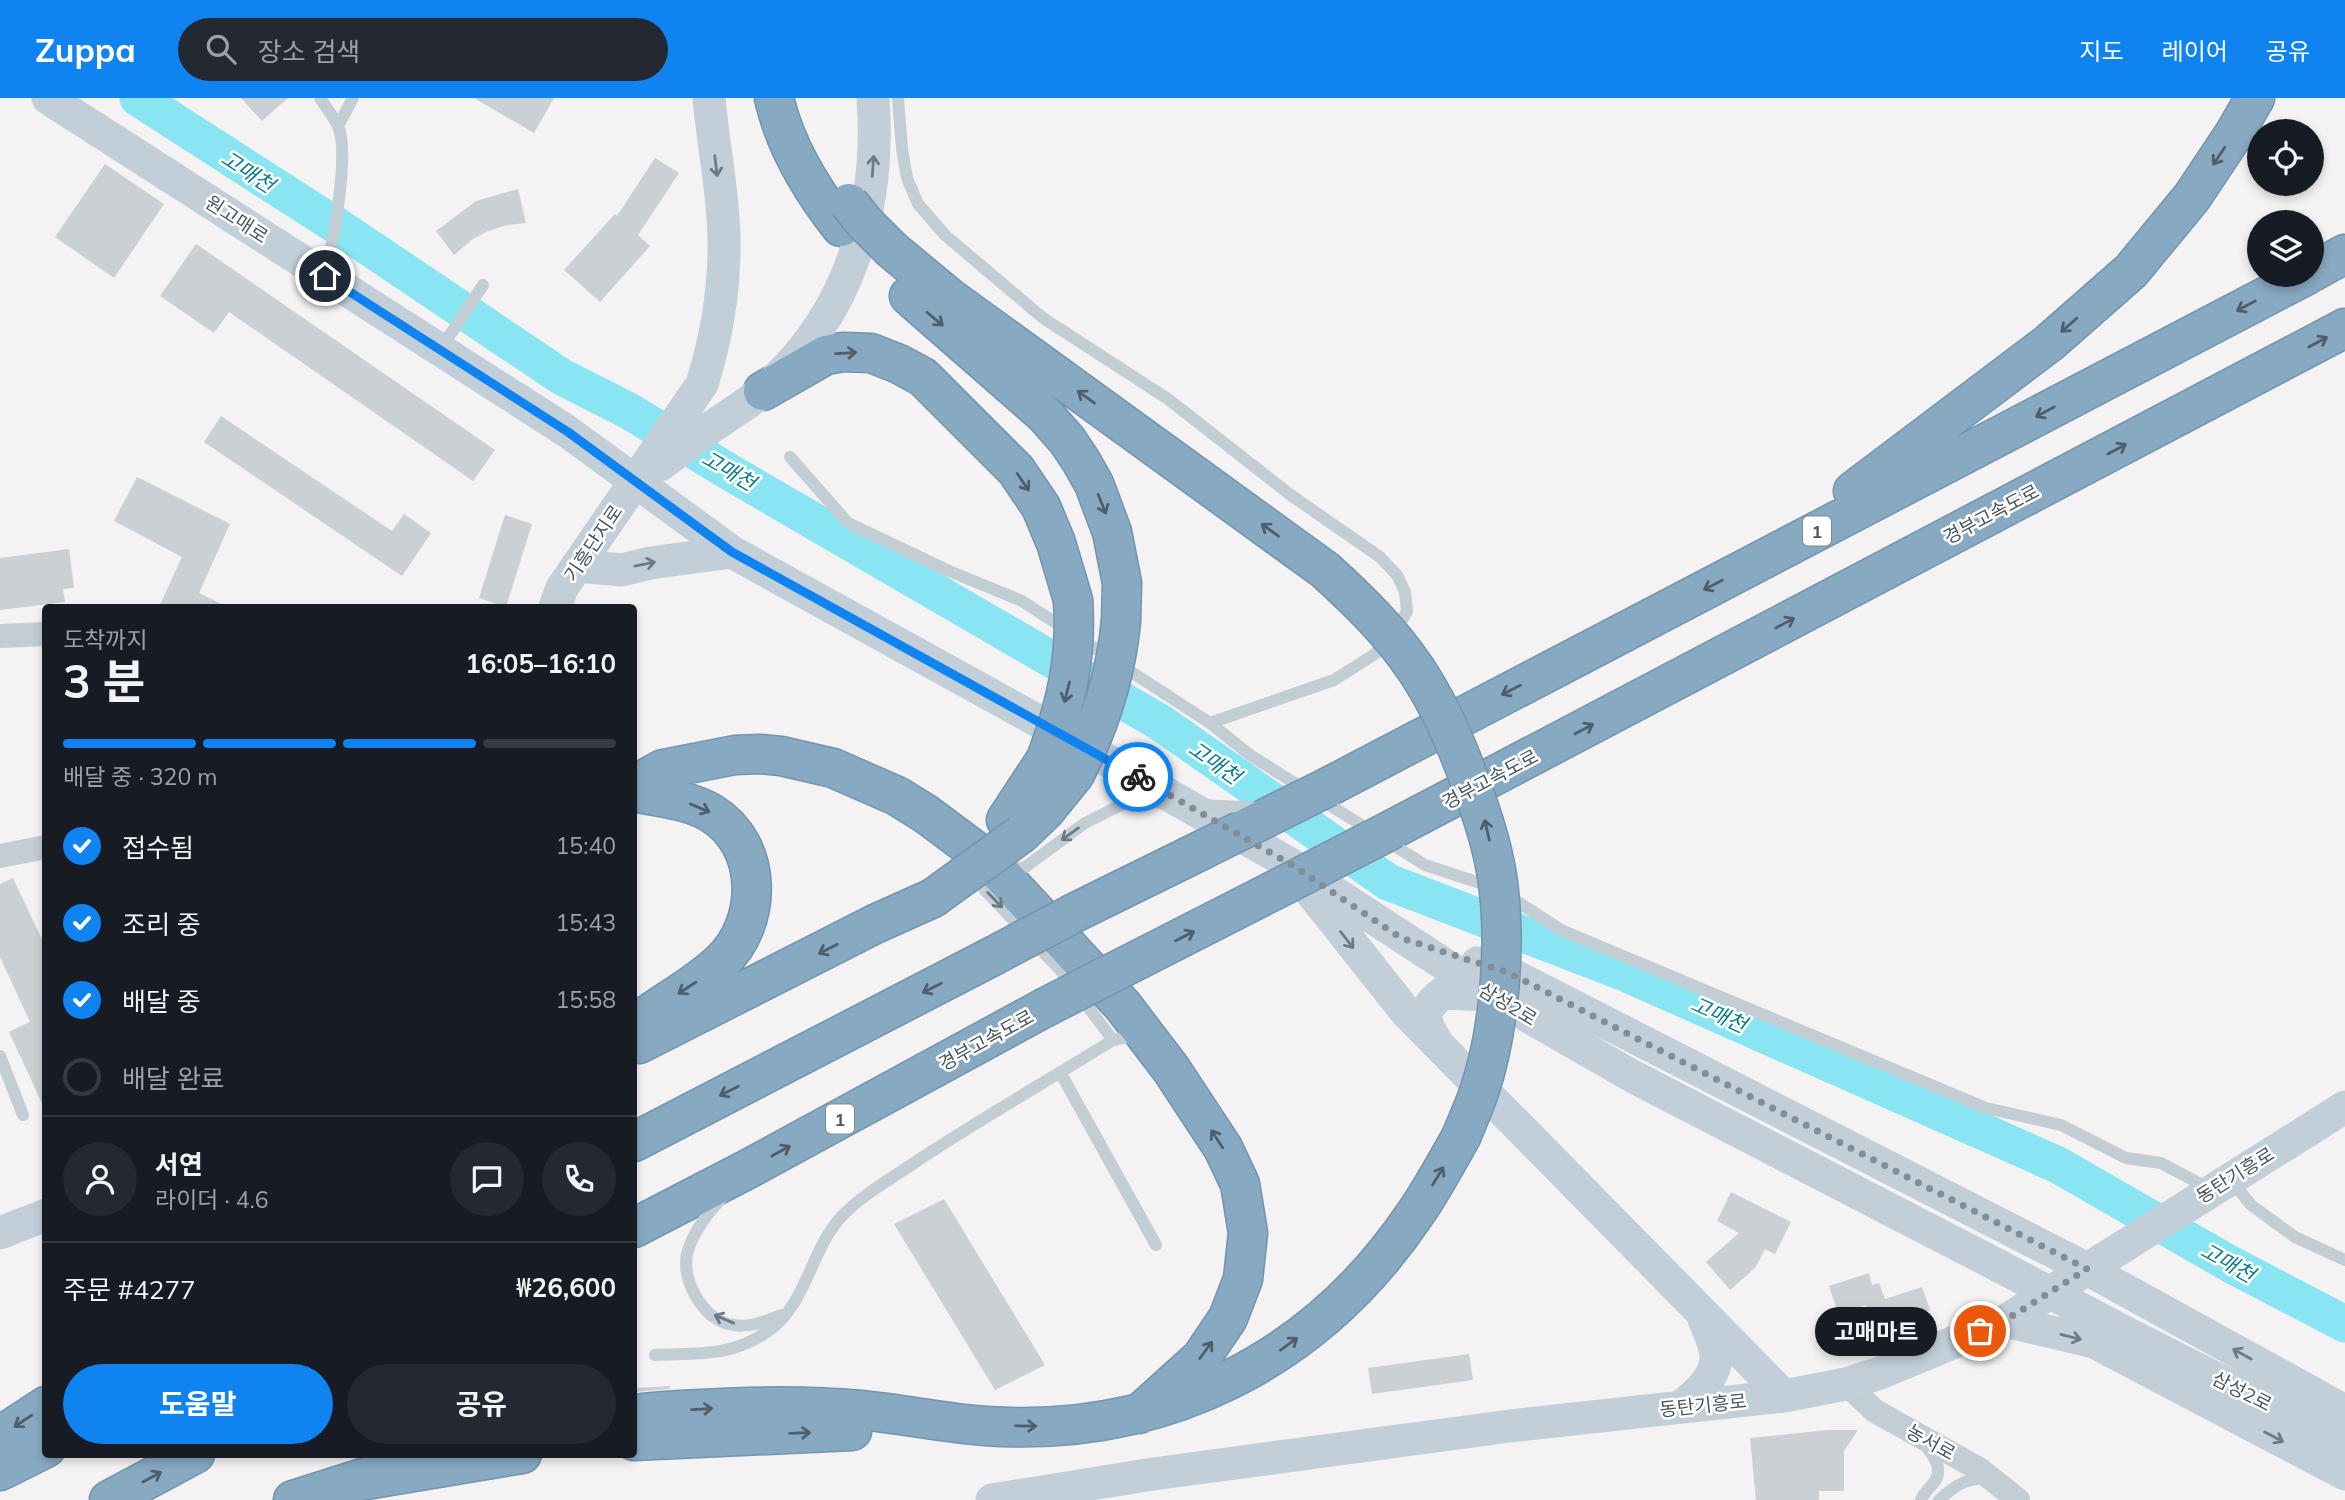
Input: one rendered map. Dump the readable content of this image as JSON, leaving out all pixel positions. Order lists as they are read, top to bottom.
{
  "streets": {
    "highway": ["경부고속도로", "1"],
    "main road": [
      "원고매로",
      "기흥단지로",
      "삼성2로",
      "동탄기흥로"
    ],
    "street": ["농서로"]
  },
  "crossings": [
    ["원고매로", "기흥단지로"],
    ["원고매로", "삼성2로"],
    ["경부고속도로", "삼성2로"],
    ["기흥단지로", "삼성2로"],
    ["동탄기흥로", "농서로"]
  ],
  "water": ["고매천"],
  "places": ["고매마트"],
  "page": {
    "header": "Zuppa",
    "search": "장소 검색",
    "nav": ["지도", "레이어", "공유"],
    "heading": ["3 분", "도착까지", "16:05–16:10"],
    "panel": [
      "서연",
      "라이더 · 4.6",
      "주문 #4277",
      "₩26,600"
    ],
    "bar": "배달 중 · 320 m",
    "list": [
      ["접수됨", "15:40"],
      ["조리 중", "15:43"],
      ["배달 중", "15:58"],
      "배달 완료"
    ],
    "bubble": "고매마트",
    "buttons": ["도움말", "공유"]
  }
}
